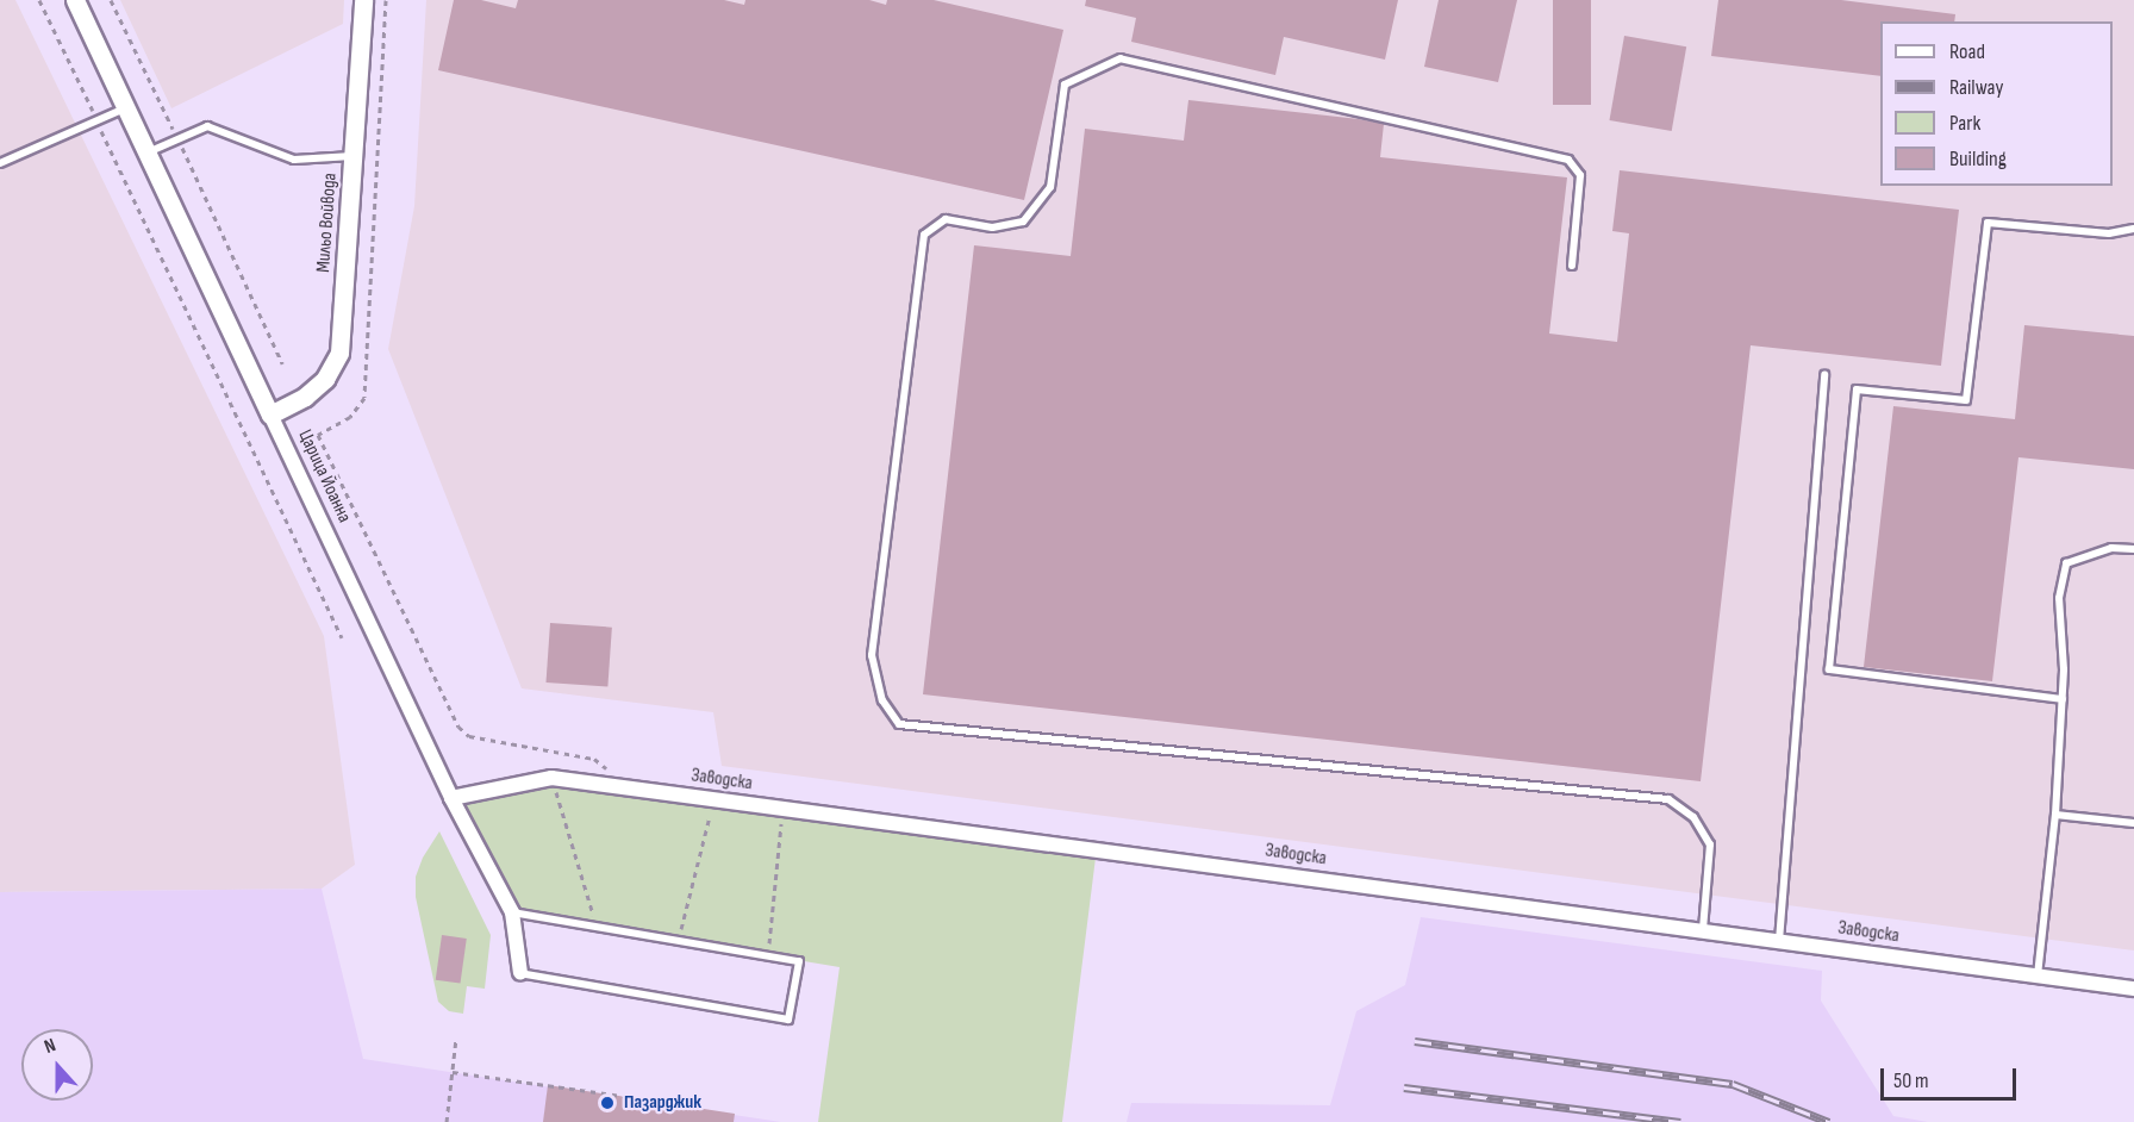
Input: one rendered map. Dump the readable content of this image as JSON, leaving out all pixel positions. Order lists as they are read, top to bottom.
{
  "streets": {
    "street": ["Мильо Войвода", "Царица Йоанна", "Заводска"]
  },
  "crossings": [
    ["Мильо Войвода", "Царица Йоанна"],
    ["Царица Йоанна", "Заводска"]
  ],
  "places": ["Пазарджик"],
  "legend": [
    "Road",
    "Railway",
    "Park",
    "Building"
  ],
  "scale_bar": "50 m",
  "north": "top"
}
